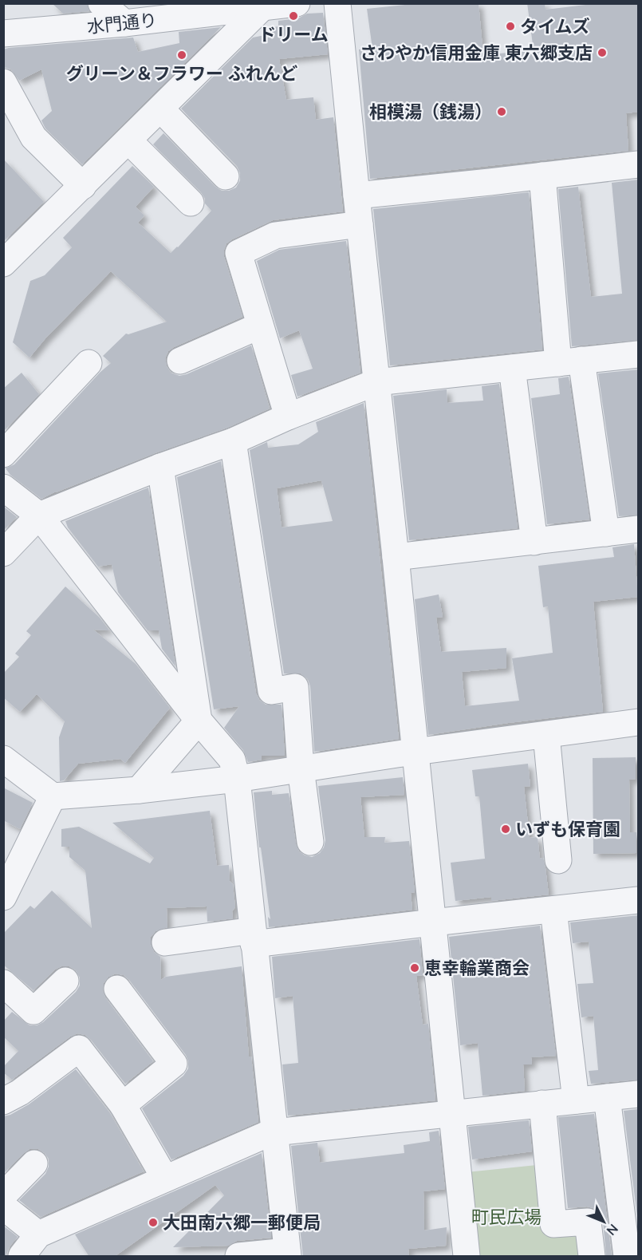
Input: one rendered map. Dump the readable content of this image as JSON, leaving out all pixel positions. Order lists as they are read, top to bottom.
{
  "streets": {
    "street": ["水門通り"]
  },
  "parks": ["町民広場"],
  "places": [
    "ドリーム",
    "タイムズ",
    "さわやか信用金庫 東六郷支店",
    "グリーン＆フラワー ふれんど",
    "相模湯（銭湯）",
    "いずも保育園",
    "恵幸輪業商会",
    "大田南六郷一郵便局"
  ],
  "north": "bottom right"
}
